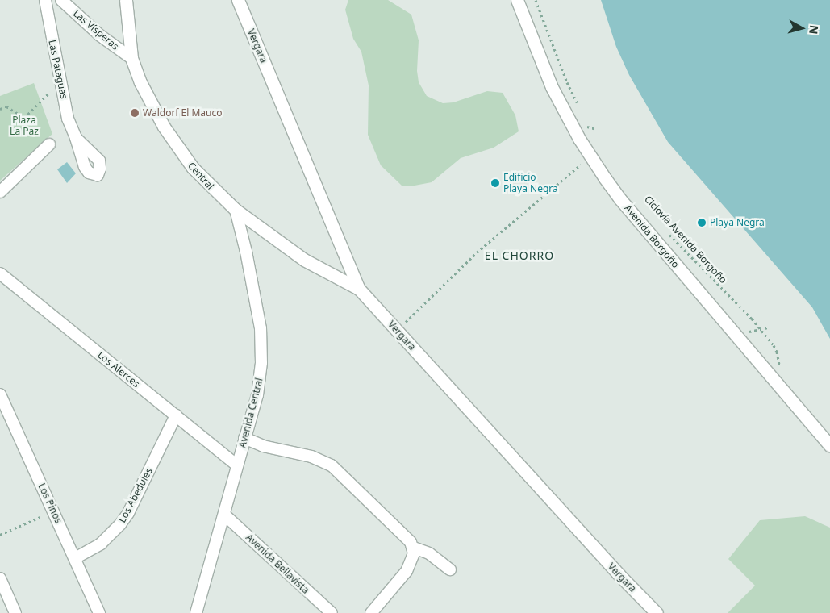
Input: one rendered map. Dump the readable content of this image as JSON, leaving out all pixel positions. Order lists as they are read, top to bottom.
{
  "streets": {
    "street": [
      "Las Vísperas",
      "Vergara",
      "Las Pataguas",
      "Central",
      "Avenida Borgoño",
      "Los Alerces",
      "Avenida Central",
      "Los Abedules",
      "Los Pinos",
      "Avenida Bellavista"
    ],
    "path": ["Ciclovía Avenida Borgoño"]
  },
  "crossings": [
    ["Las Vísperas", "Central"],
    ["Vergara", "Central"],
    ["Central", "Avenida Central"],
    ["Los Alerces", "Avenida Central"],
    ["Los Alerces", "Los Abedules"],
    ["Avenida Central", "Avenida Bellavista"],
    ["Los Abedules", "Los Pinos"]
  ],
  "districts": ["EL CHORRO"],
  "parks": ["Plaza La Paz"],
  "places": ["Waldorf El Mauco", "Edificio Playa Negra", "Playa Negra"],
  "north": "right"
}
